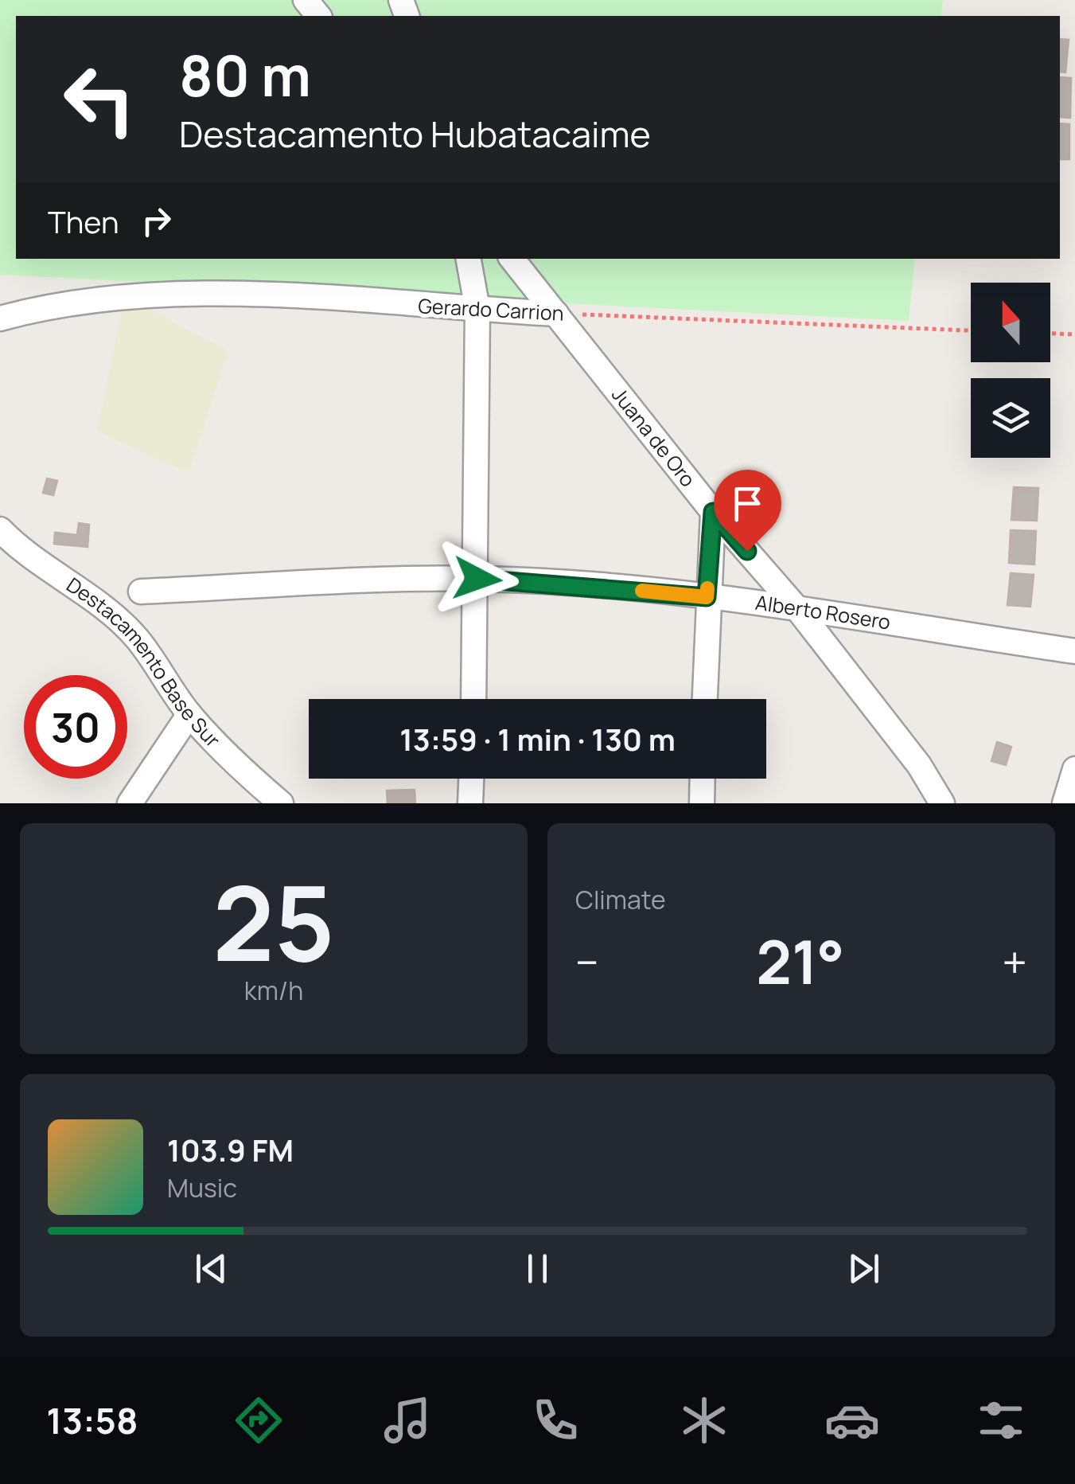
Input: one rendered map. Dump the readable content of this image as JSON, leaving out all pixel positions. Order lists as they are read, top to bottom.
{
  "streets": {
    "street": [
      "Gerardo Carrion",
      "Juana de Oro",
      "Alberto Rosero",
      "Destacamento Base Sur"
    ]
  },
  "crossings": [
    ["Gerardo Carrion", "Juana de Oro"],
    ["Juana de Oro", "Alberto Rosero"]
  ],
  "north": "top",
  "page": {
    "turn": ["80 m", "Destacamento Hubatacaime"],
    "then": "Then",
    "limit": "30",
    "trip": "13:59 · 1 min · 130 m",
    "tile": [
      ["25", "km/h"],
      "Climate"
    ],
    "heat": ["−", "21°", "+"],
    "song": ["103.9 FM", "Music"],
    "tabs": "13:58"
  }
}
